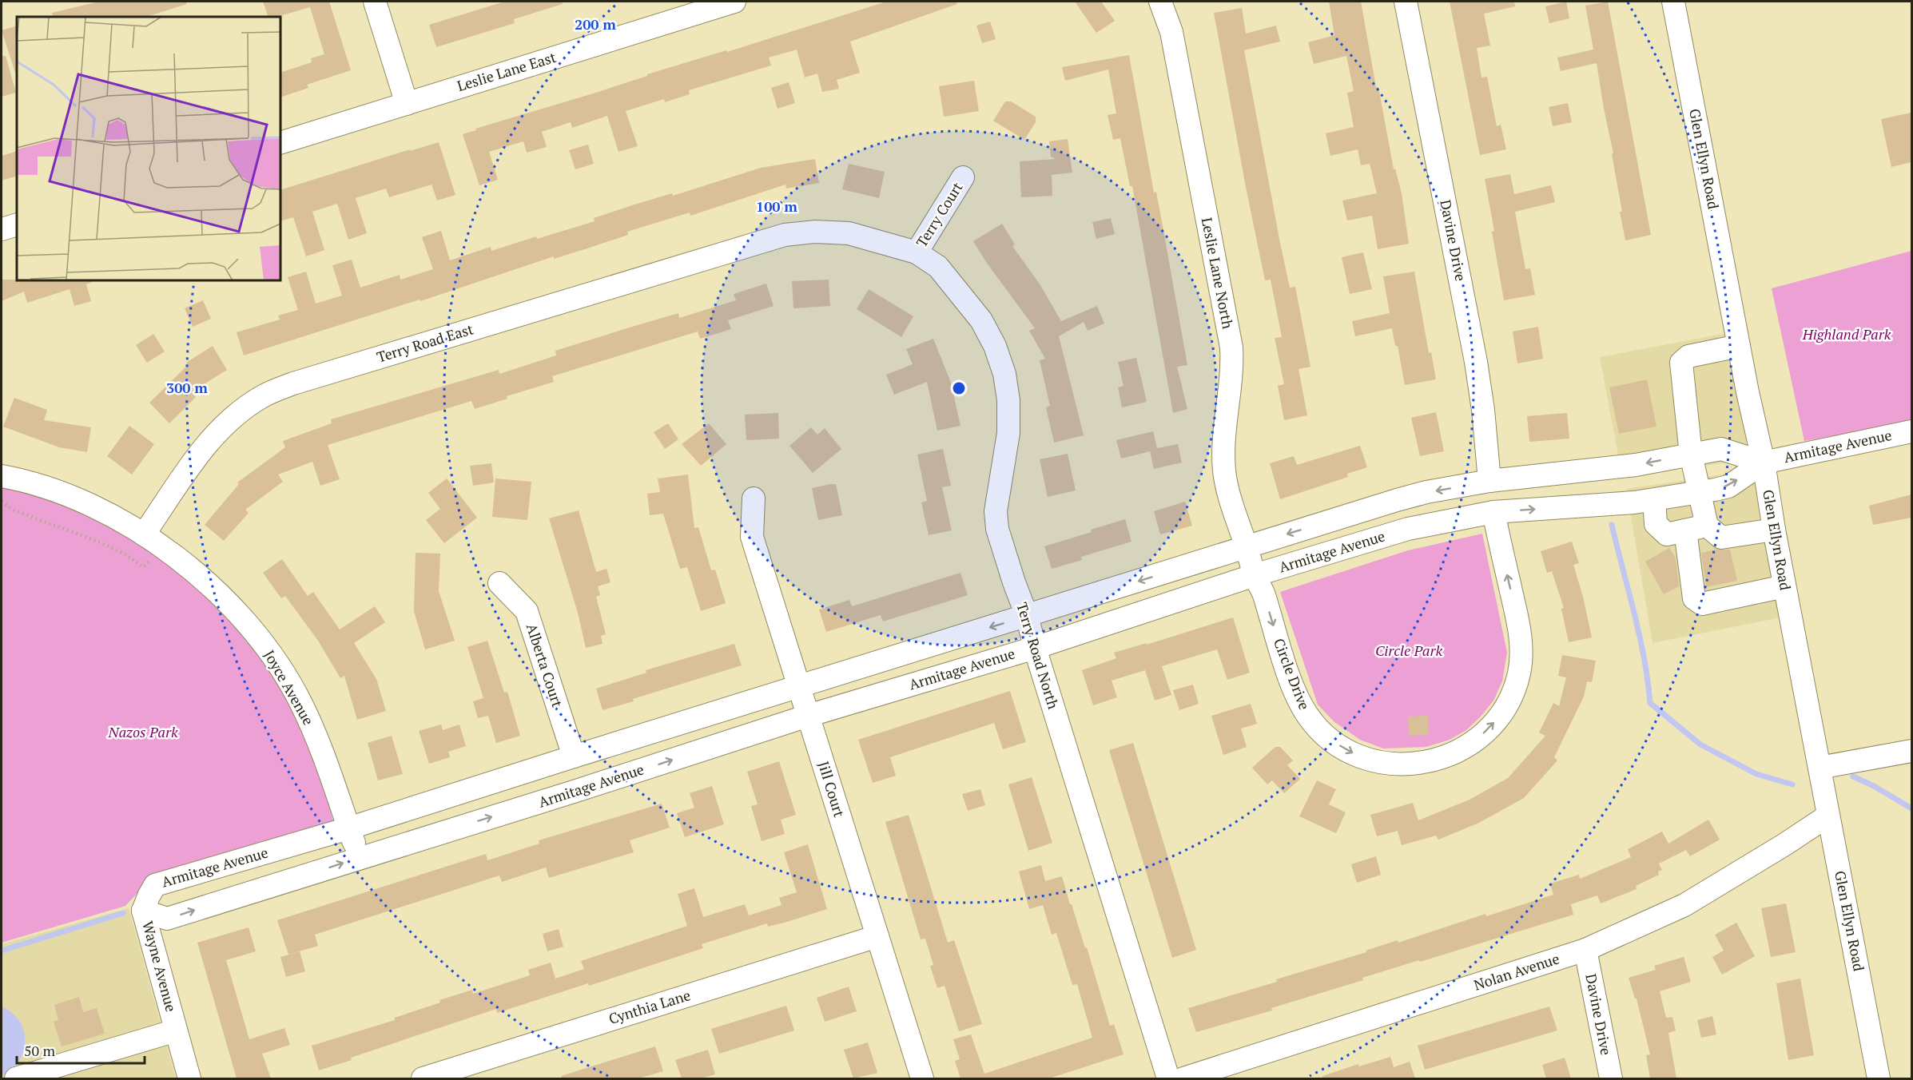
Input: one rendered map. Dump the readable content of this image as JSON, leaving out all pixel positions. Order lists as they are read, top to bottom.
{
  "streets": {
    "street": [
      "Leslie Lane East",
      "Glen Ellyn Road",
      "Terry Court",
      "Davine Drive",
      "Leslie Lane North",
      "Terry Road East",
      "Armitage Avenue",
      "Terry Road North",
      "Alberta Court",
      "Circle Drive",
      "Joyce Avenue",
      "Jill Court",
      "Wayne Avenue",
      "Nolan Avenue",
      "Cynthia Lane"
    ]
  },
  "crossings": [
    ["Glen Ellyn Road", "Armitage Avenue"],
    ["Glen Ellyn Road", "Nolan Avenue"],
    ["Terry Court", "Terry Road East"],
    ["Terry Court", "Terry Road North"],
    ["Davine Drive", "Armitage Avenue"],
    ["Davine Drive", "Nolan Avenue"],
    ["Leslie Lane North", "Armitage Avenue"],
    ["Leslie Lane North", "Circle Drive"],
    ["Terry Road East", "Terry Road North"],
    ["Terry Road East", "Joyce Avenue"],
    ["Armitage Avenue", "Terry Road North"],
    ["Armitage Avenue", "Alberta Court"],
    ["Armitage Avenue", "Circle Drive"],
    ["Armitage Avenue", "Joyce Avenue"],
    ["Armitage Avenue", "Jill Court"],
    ["Armitage Avenue", "Wayne Avenue"],
    ["Jill Court", "Cynthia Lane"]
  ],
  "parks": ["Highland Park", "Circle Park", "Nazos Park"],
  "scale_bar": "50 m",
  "rings": ["200 m", "100 m", "300 m"]
}
